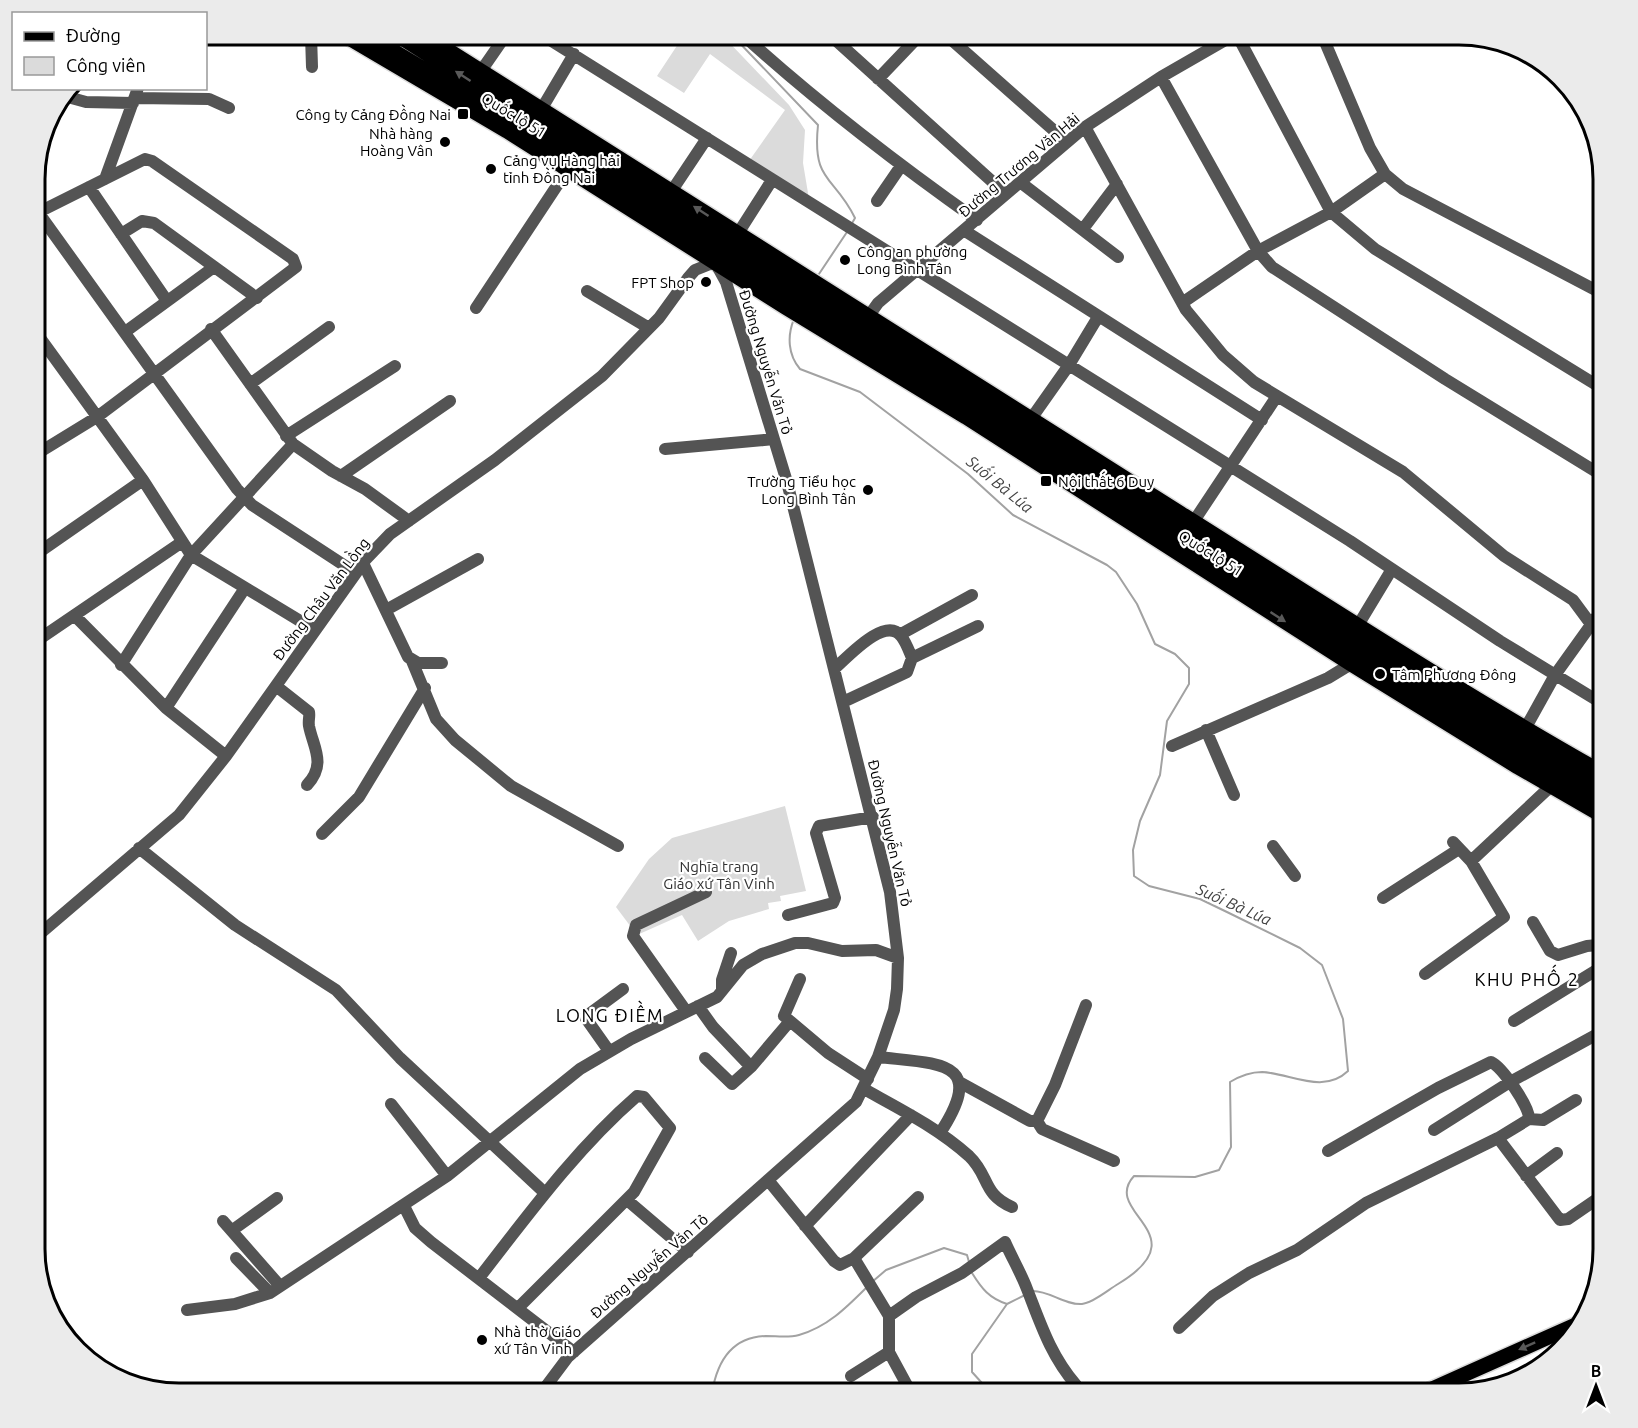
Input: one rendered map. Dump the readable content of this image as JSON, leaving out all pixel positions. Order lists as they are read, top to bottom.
{
  "streets": {
    "highway": ["Quốc lộ 51"],
    "street": ["Đường Trương Văn Hải", "Đường Nguyễn Văn Tỏ", "Đường Châu Văn Lồng"]
  },
  "crossings": [
    ["Quốc lộ 51", "Đường Trương Văn Hải"],
    ["Quốc lộ 51", "Đường Nguyễn Văn Tỏ"],
    ["Quốc lộ 51", "Đường Châu Văn Lồng"],
    ["Đường Nguyễn Văn Tỏ", "Đường Châu Văn Lồng"]
  ],
  "districts": ["KHU PHỐ 2", "LONG ĐIỀM"],
  "water": ["Suối Bà Lúa"],
  "parks": ["Nghĩa trang Giáo xứ Tân Vinh"],
  "places": {
    "transit": ["Công ty Cảng Đồng Nai", "Nội thất 6 Duy"],
    "other": [
      "Nhà hàng Hoàng Vân",
      "Cảng vụ Hàng hải tỉnh Đồng Nai",
      "Công an phường Long Bình Tân",
      "FPT Shop",
      "Trường Tiểu học Long Bình Tân",
      "Tâm Phương Đông",
      "Nhà thờ Giáo xứ Tân Vinh"
    ]
  },
  "legend": ["Đường", "Công viên"],
  "north": "top"
}
